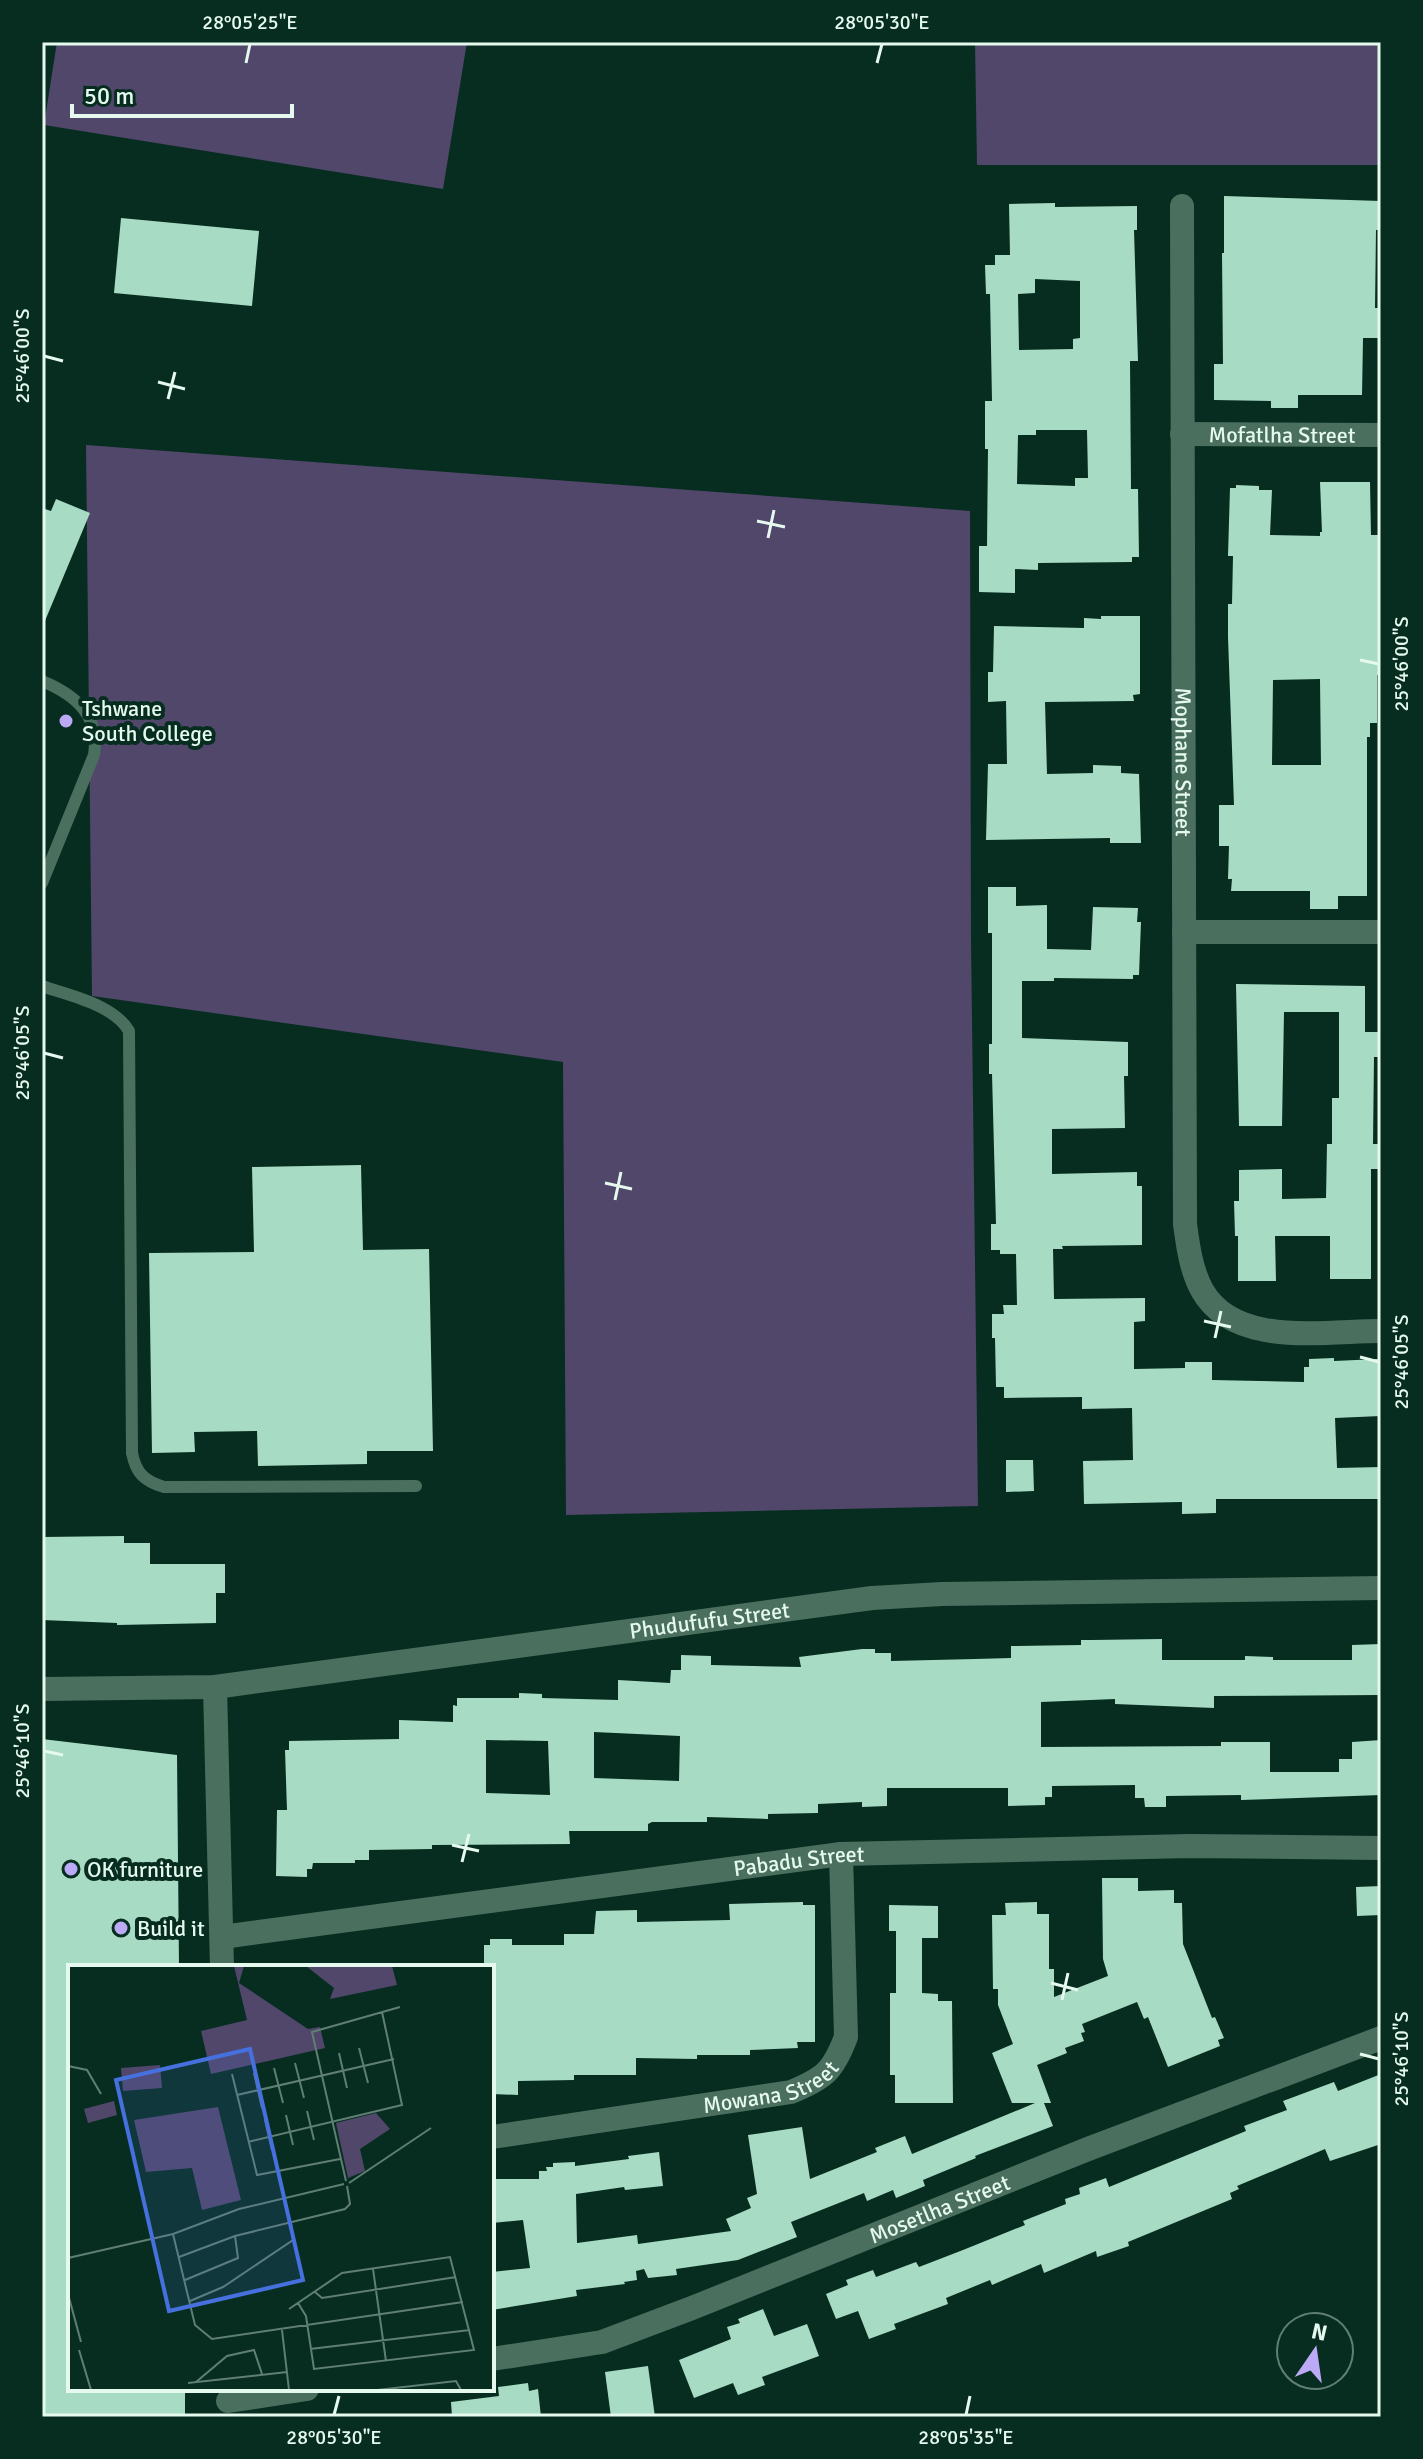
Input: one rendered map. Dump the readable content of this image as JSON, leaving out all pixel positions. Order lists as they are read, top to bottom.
{
  "streets": {
    "street": [
      "Mofatlha Street",
      "Mophane Street",
      "Phudufufu Street",
      "Pabadu Street",
      "Mowana Street",
      "Mosetlha Street"
    ]
  },
  "crossings": [
    ["Mofatlha Street", "Mophane Street"],
    ["Pabadu Street", "Mowana Street"]
  ],
  "places": ["Tshwane South College", "OK furniture", "Build it"],
  "scale_bar": "50 m",
  "north": "top",
  "coordinates": [
    "28°05'25\"E",
    "28°05'30\"E",
    "25°46'00\"S",
    "25°46'05\"S",
    "25°46'10\"S",
    "28°05'35\"E"
  ]
}
